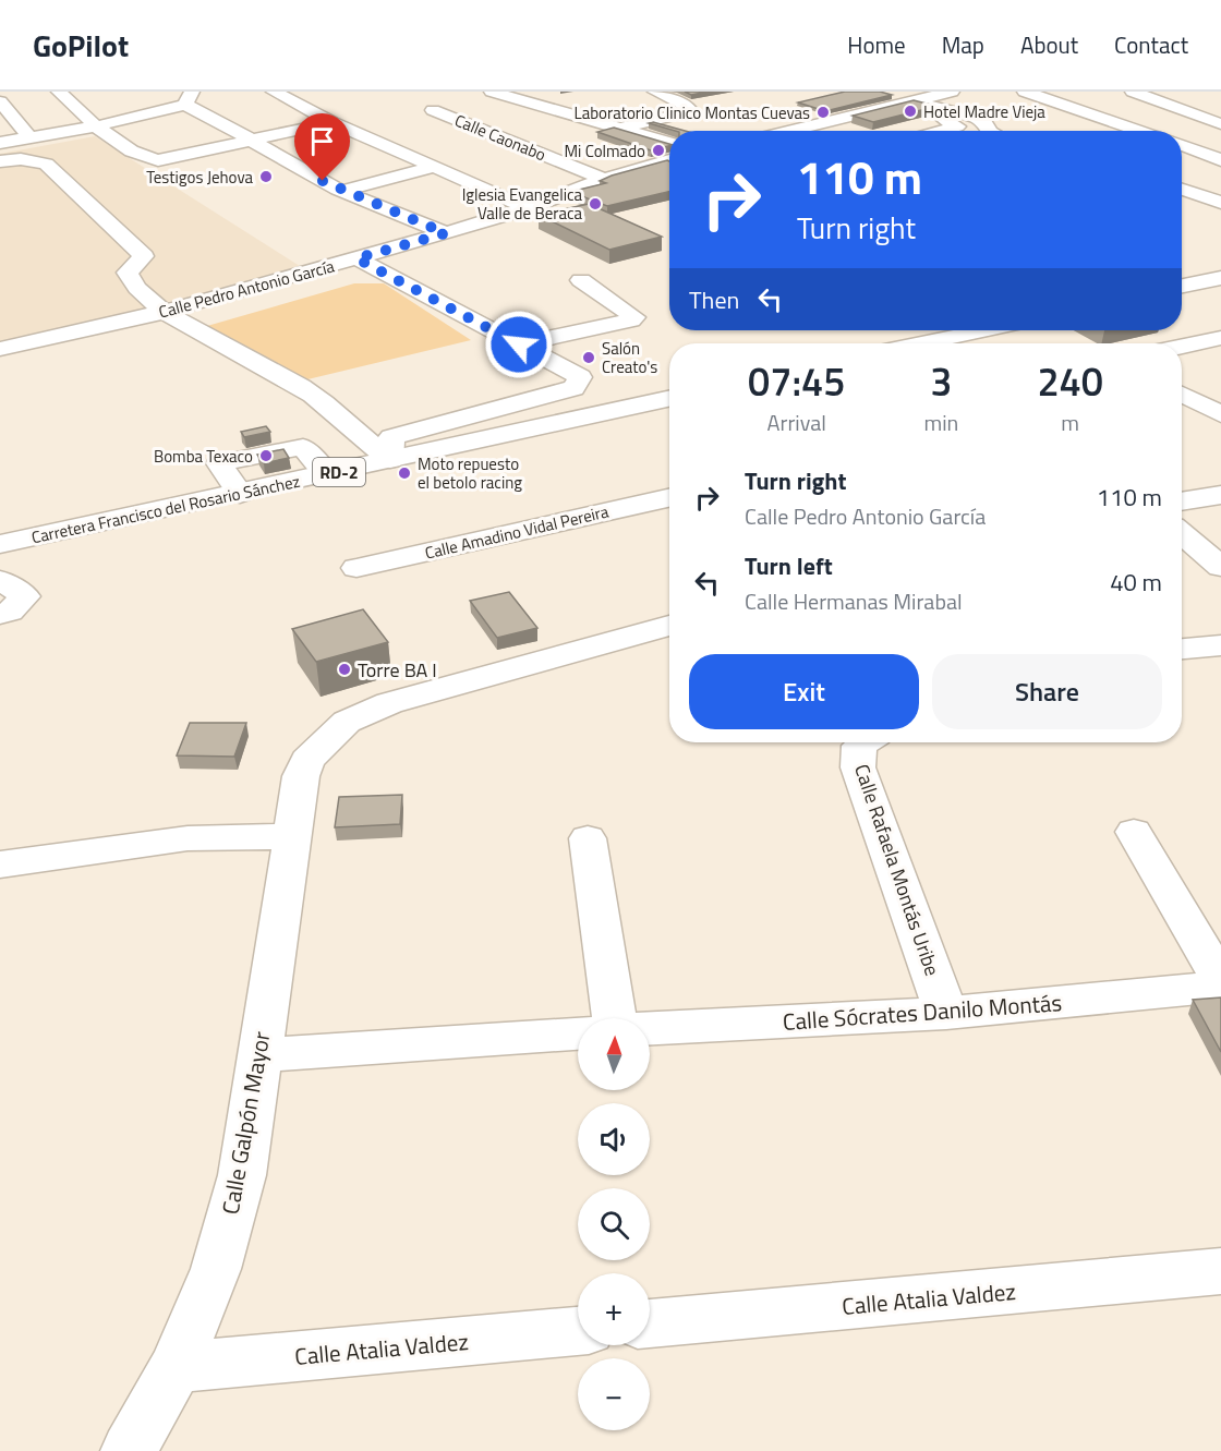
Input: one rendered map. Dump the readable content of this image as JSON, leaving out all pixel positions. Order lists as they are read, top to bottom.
{
  "streets": {
    "street": [
      "Calle Caonabo",
      "Calle Pedro Antonio García",
      "RD-2",
      "Carretera Francisco del Rosario Sánchez",
      "Calle Amadino Vidal Pereira",
      "Calle Rafaela Montás Uribe",
      "Calle Sócrates Danilo Montás",
      "Calle Galpón Mayor",
      "Calle Atalia Valdez"
    ]
  },
  "crossings": [
    ["Calle Caonabo", "Calle Pedro Antonio García"],
    ["Calle Rafaela Montás Uribe", "Calle Sócrates Danilo Montás"],
    ["Calle Galpón Mayor", "Calle Atalia Valdez"]
  ],
  "places": [
    "Hotel Madre Vieja",
    "Laboratorio Clinico Montas Cuevas",
    "Mi Colmado",
    "Testigos Jehova",
    "Iglesia Evangelica Valle de Beraca",
    "Salón Creato's",
    "Bomba Texaco",
    "Moto repuesto el betolo racing",
    "Torre BA I"
  ],
  "north": "top",
  "page": {
    "header": "GoPilot",
    "nav": [
      "Home",
      "Map",
      "About",
      "Contact"
    ],
    "turn": ["110 m", "Turn right"],
    "then": "Then",
    "eta": [
      "07:45",
      "Arrival",
      "3",
      "min",
      "240",
      "m"
    ],
    "list": [
      {
        "name": "Turn right",
        "note": "Calle Pedro Antonio García",
        "value": "110 m"
      },
      {
        "name": "Turn left",
        "note": "Calle Hermanas Mirabal",
        "value": "40 m"
      }
    ],
    "buttons": ["Exit", "Share"],
    "map_buttons": ["+", "−"]
  }
}
